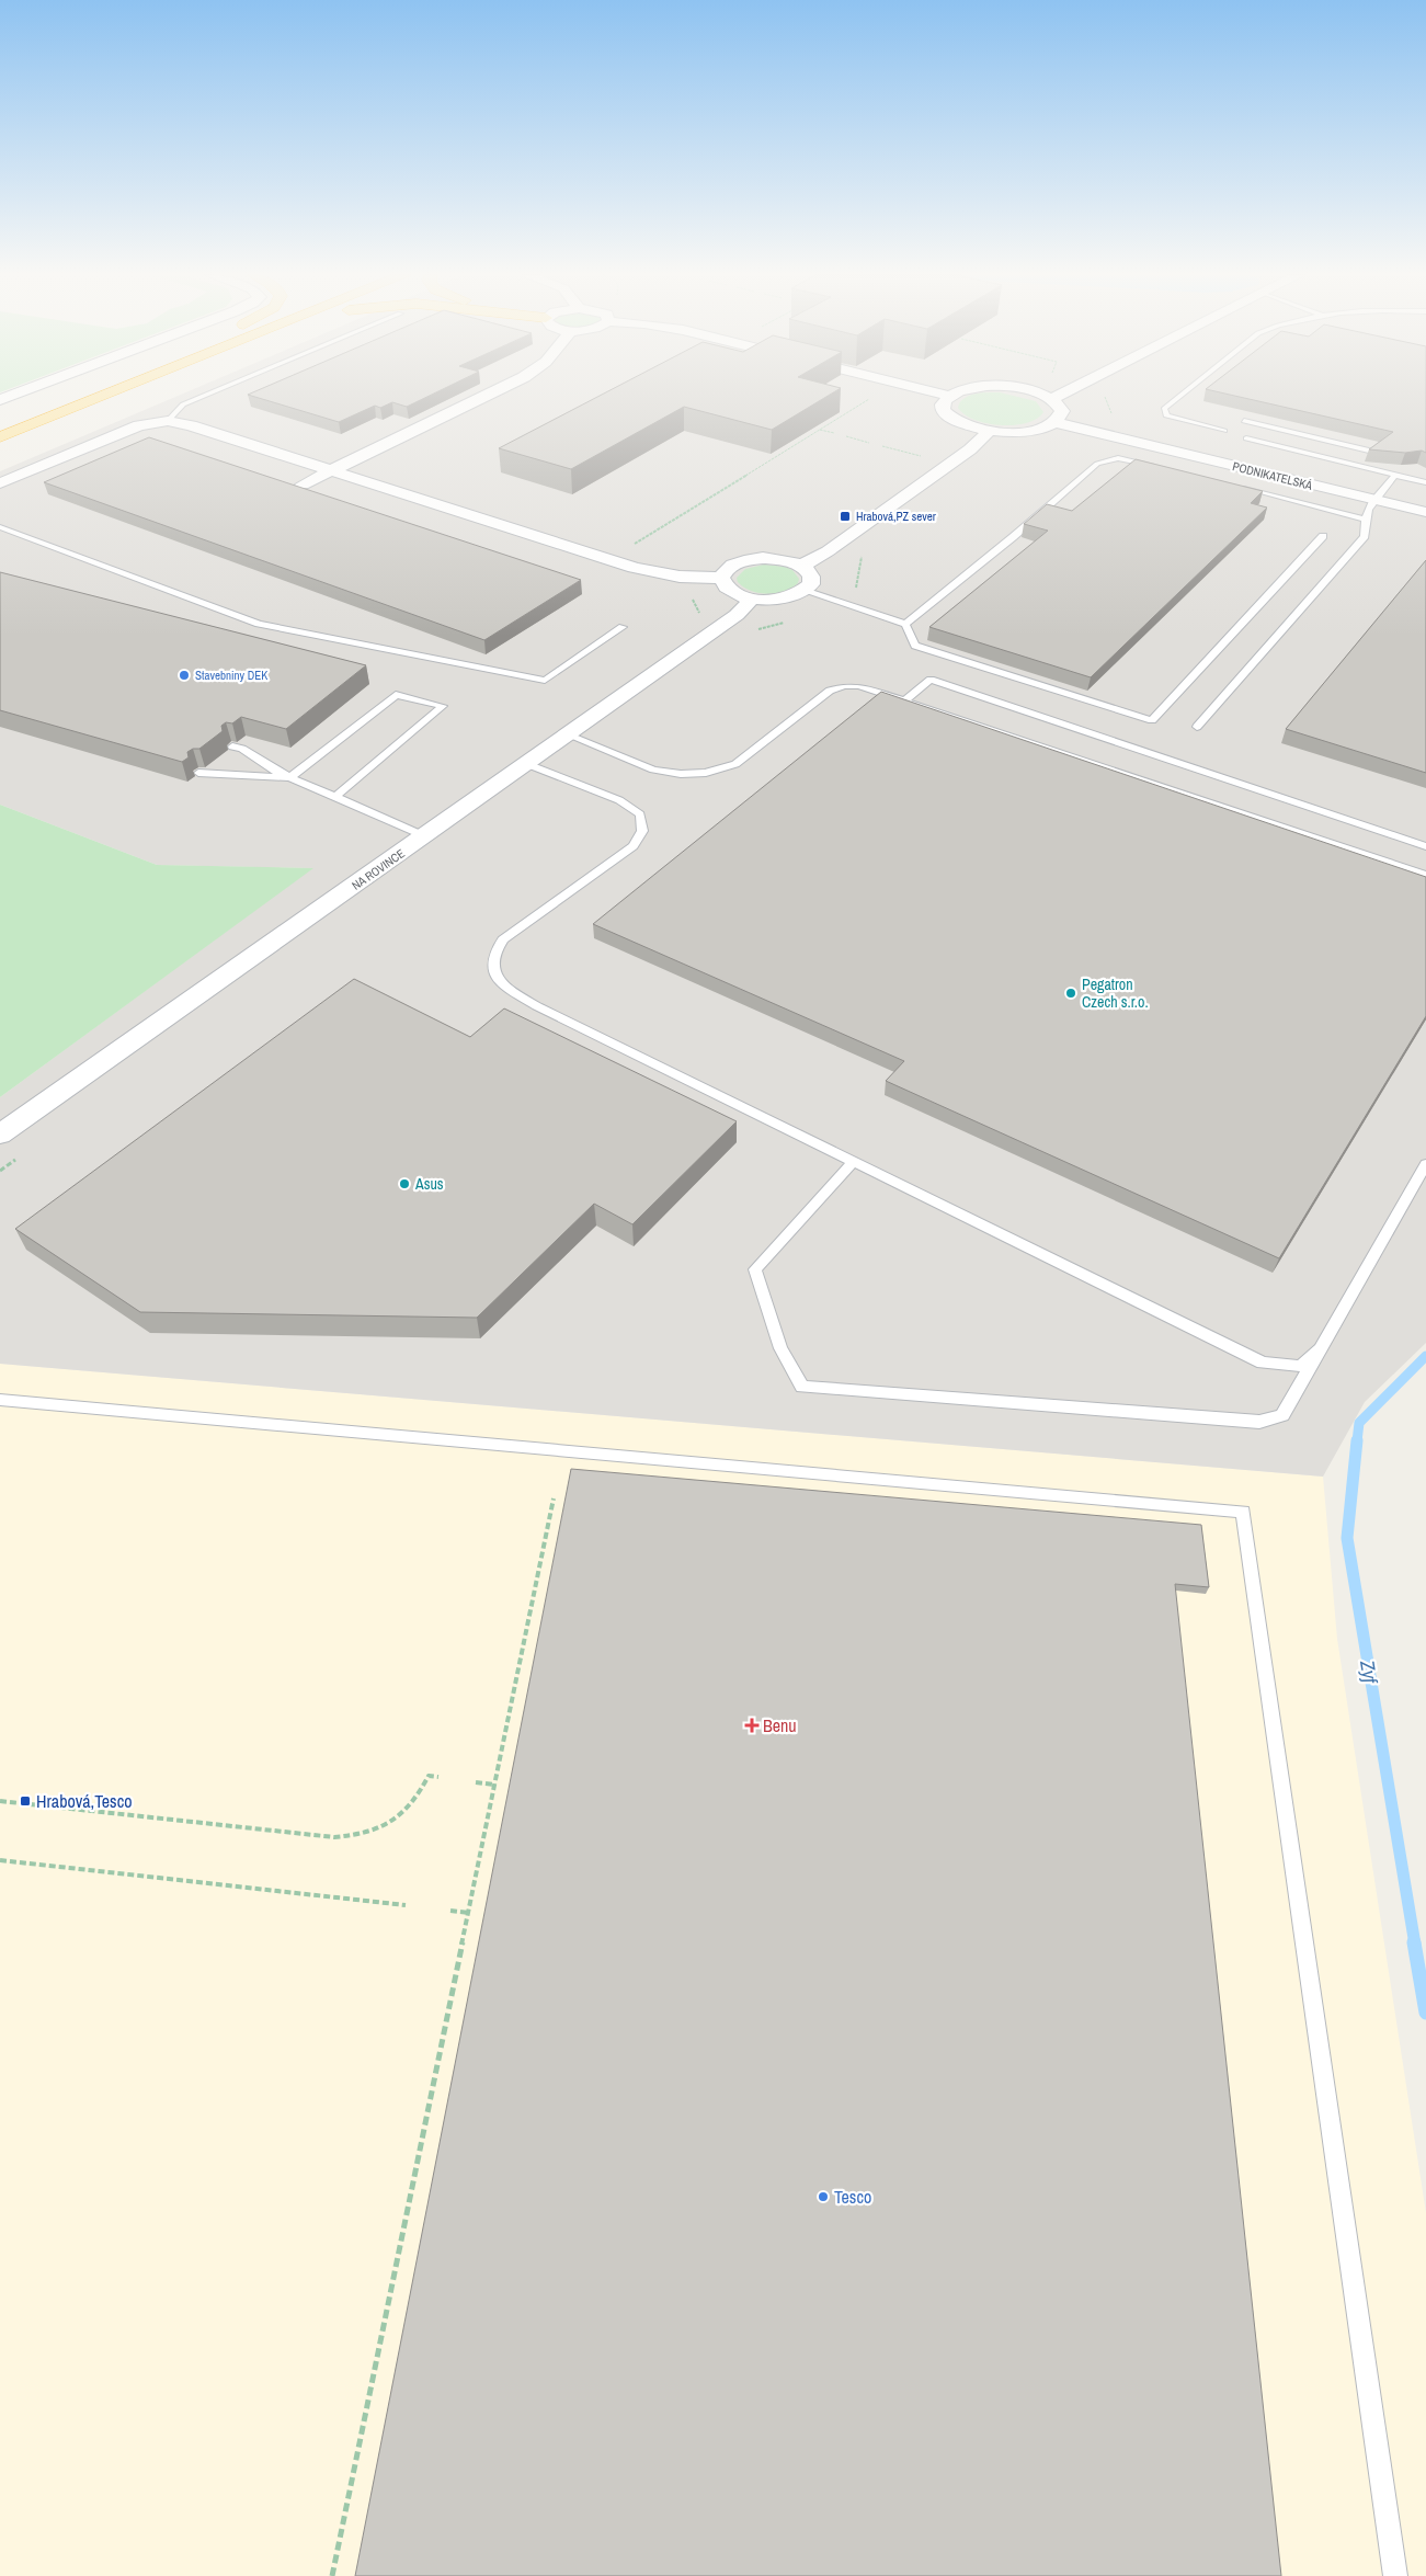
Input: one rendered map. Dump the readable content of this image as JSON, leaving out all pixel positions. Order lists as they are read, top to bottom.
{
  "streets": {
    "street": ["PODNIKATELSKÁ", "NA ROVINCE"]
  },
  "water": ["Zyf"],
  "places": {
    "transit": ["Hrabová,PZ sever", "Hrabová,Tesco"],
    "other": [
      "Stavebniny DEK",
      "Pegatron Czech s.r.o.",
      "Asus",
      "Tesco"
    ],
    "health": ["Benu"]
  }
}
